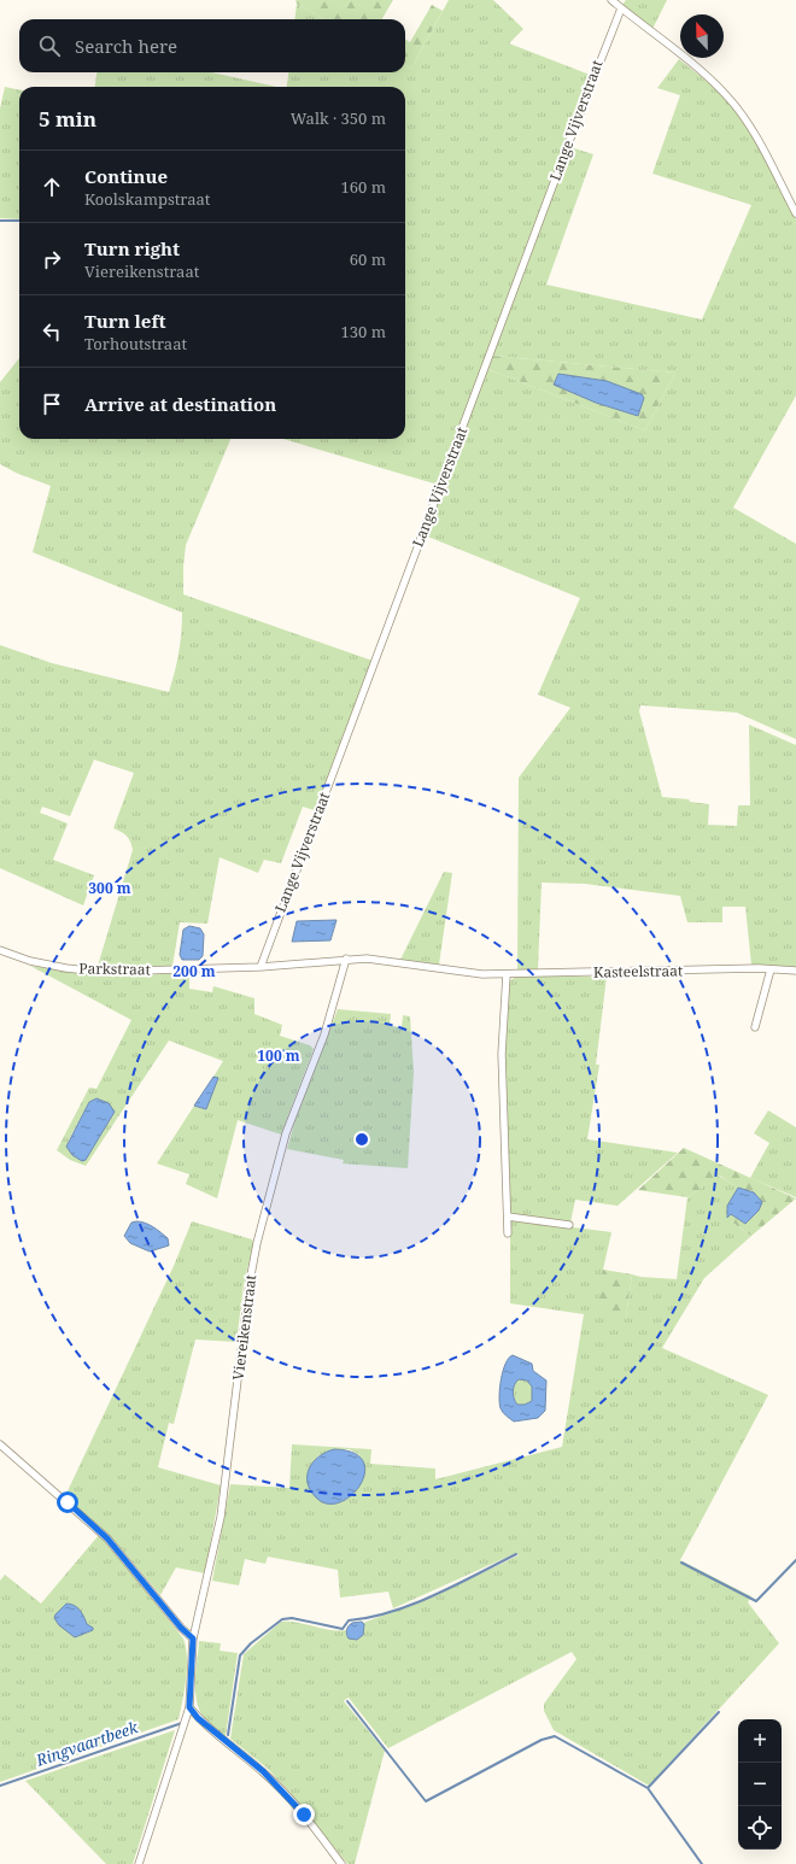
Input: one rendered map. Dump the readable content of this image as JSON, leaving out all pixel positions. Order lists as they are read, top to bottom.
{
  "streets": {
    "street": [
      "Lange Vijverstraat",
      "Parkstraat",
      "Kasteelstraat",
      "Viereikenstraat"
    ]
  },
  "crossings": [
    ["Lange Vijverstraat", "Parkstraat"],
    ["Parkstraat", "Kasteelstraat"],
    ["Parkstraat", "Viereikenstraat"],
    ["Kasteelstraat", "Viereikenstraat"]
  ],
  "water": ["Ringvaartbeek"],
  "north": "top",
  "page": {
    "search": "Search here",
    "heading": ["5 min", "Walk · 350 m"],
    "list": [
      ["Continue", "Koolskampstraat", "160 m"],
      ["Turn right", "Viereikenstraat", "60 m"],
      ["Turn left", "Torhoutstraat", "130 m"],
      "Arrive at destination"
    ],
    "map_buttons": ["+", "−"]
  },
  "rings": ["300 m", "200 m", "100 m"]
}
